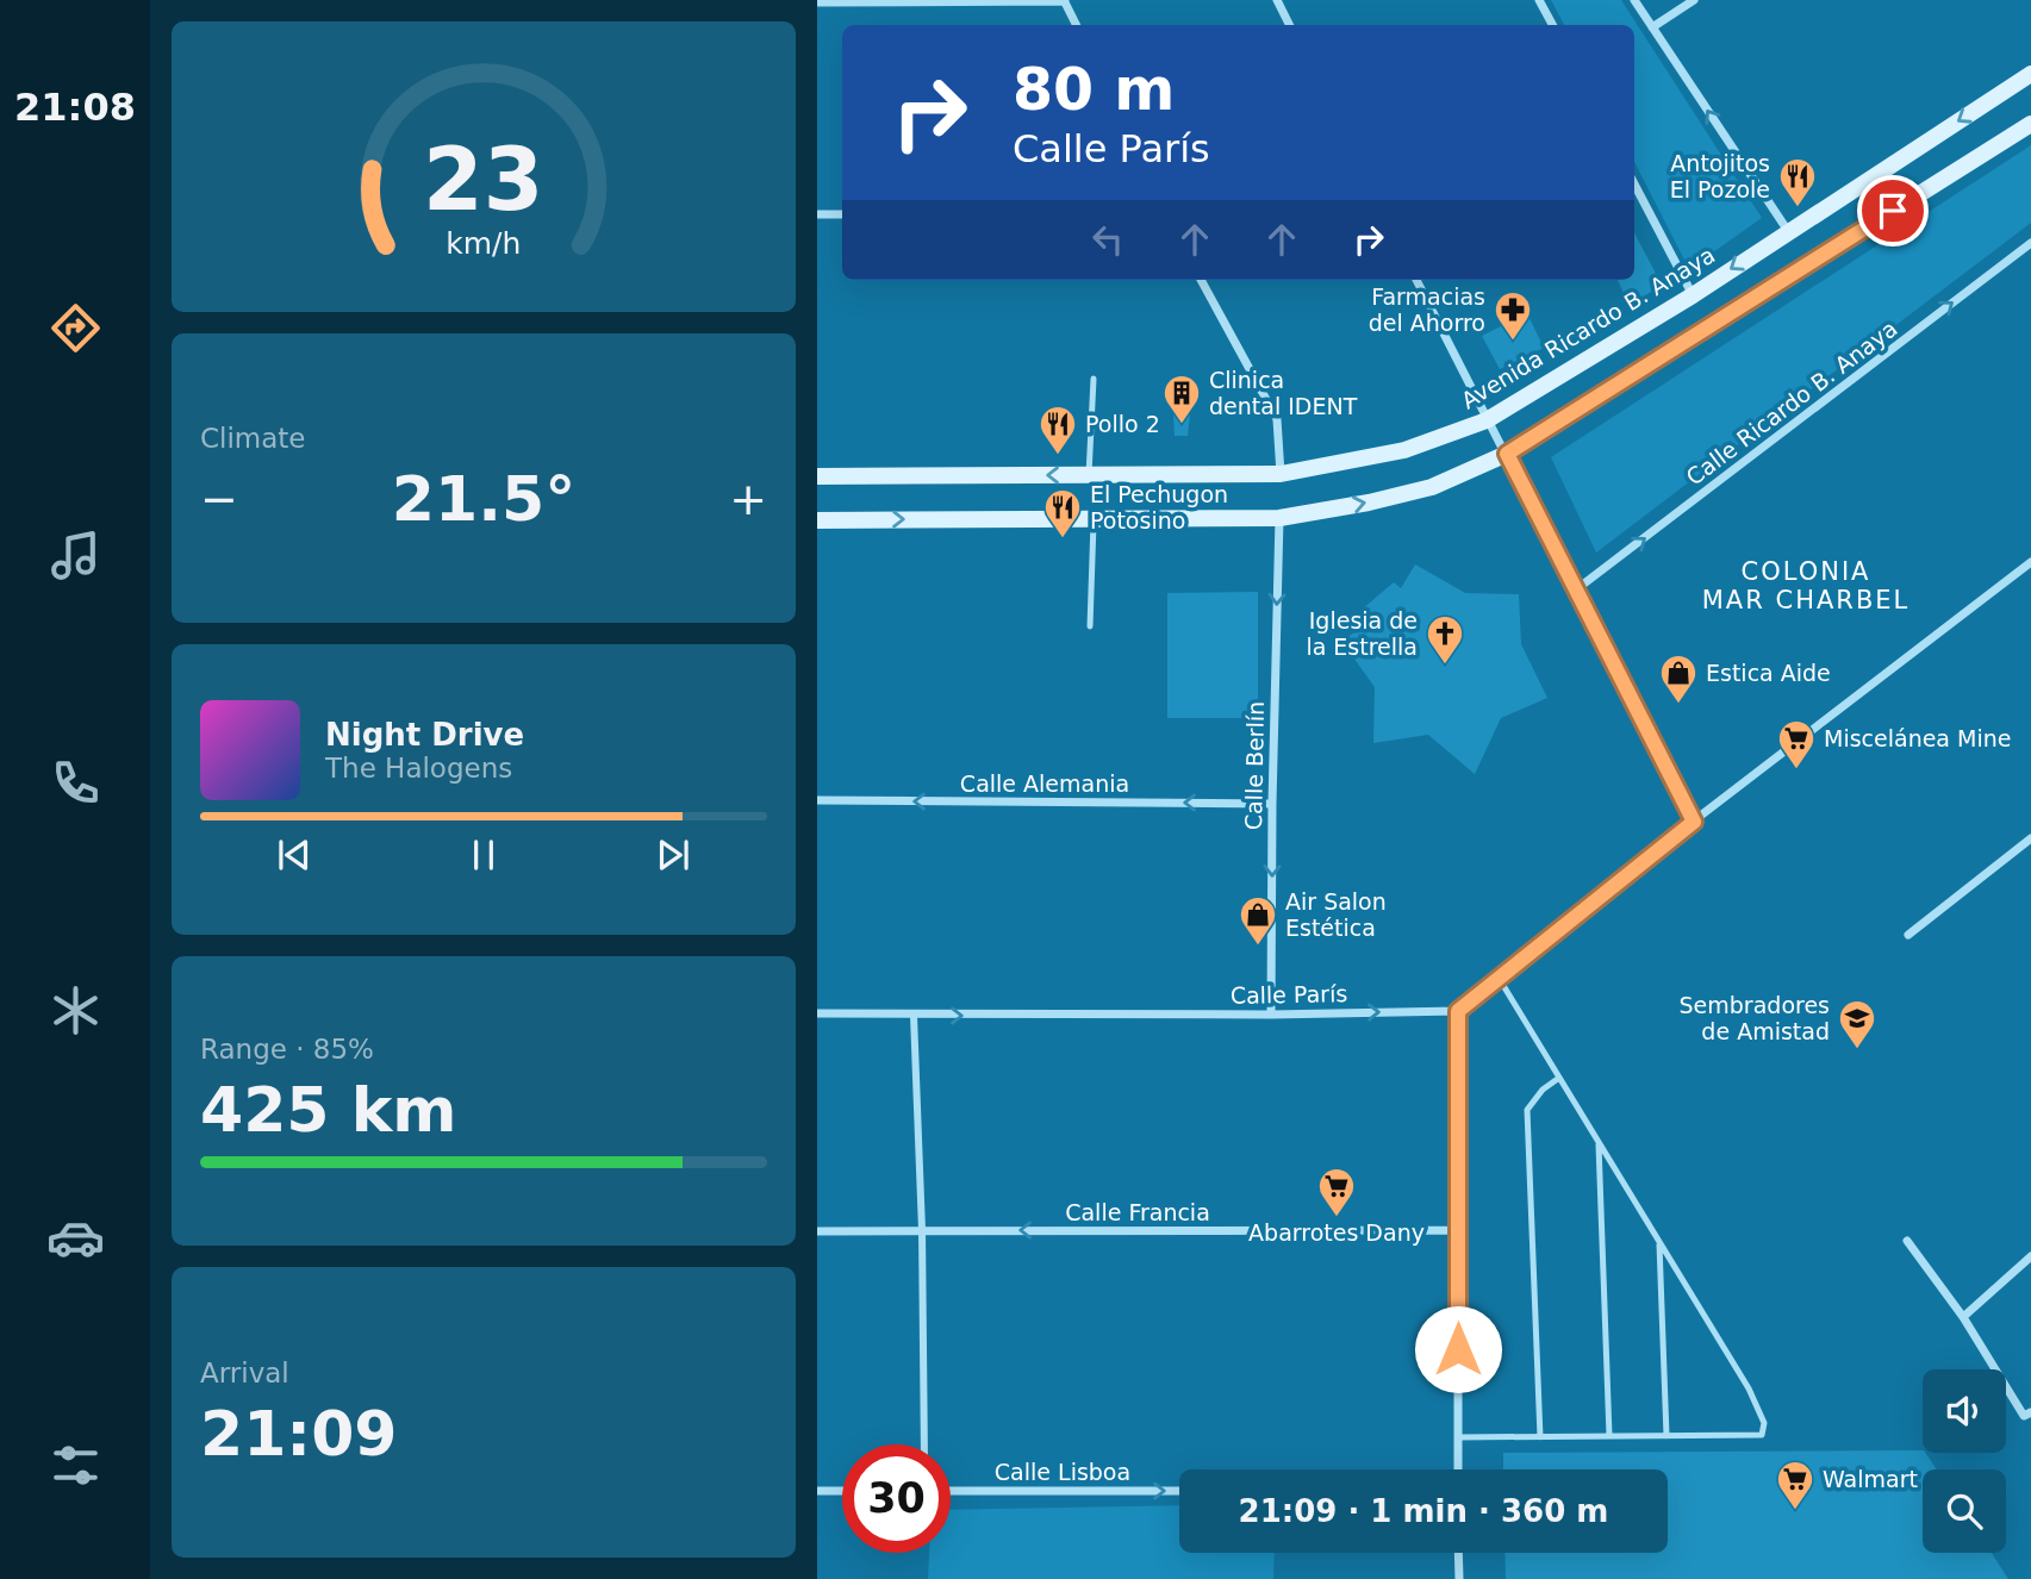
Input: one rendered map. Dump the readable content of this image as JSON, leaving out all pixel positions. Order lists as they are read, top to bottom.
{
  "streets": {
    "main road": ["Avenida Ricardo B. Anaya"],
    "street": [
      "Calle Ricardo B. Anaya",
      "Calle Berlín",
      "Calle Alemania",
      "Calle París",
      "Calle Francia",
      "Calle Lisboa"
    ]
  },
  "crossings": [
    ["Calle Berlín", "Calle Alemania"],
    ["Calle Berlín", "Calle París"]
  ],
  "one_way": [
    "Calle Ricardo B. Anaya",
    "Calle Berlín",
    "Calle Alemania",
    "Calle París",
    "Calle Francia",
    "Calle Lisboa"
  ],
  "districts": ["COLONIA MAR CHARBEL"],
  "places": {
    "restaurant": ["Antojitos El Pozole", "Pollo 2", "El Pechugon Potosino"],
    "pharmacy": ["Farmacias del Ahorro"],
    "building": ["Clinica dental IDENT"],
    "church": ["Iglesia de la Estrella"],
    "shop": ["Estica Aide", "Air Salon Estética"],
    "supermarket": ["Miscelánea Mine", "Abarrotes Dany", "Walmart"],
    "school or university": ["Sembradores de Amistad"]
  },
  "page": {
    "tabs": "21:08",
    "turn": ["80 m", "Calle París"],
    "tile": [
      "Climate",
      ["Range · 85%", "425 km"],
      ["Arrival", "21:09"]
    ],
    "heat": ["−", "21.5°", "+"],
    "song": ["Night Drive", "The Halogens"],
    "limit": "30",
    "trip": "21:09 · 1 min · 360 m",
    "gauge": ["23", "km/h"]
  }
}
